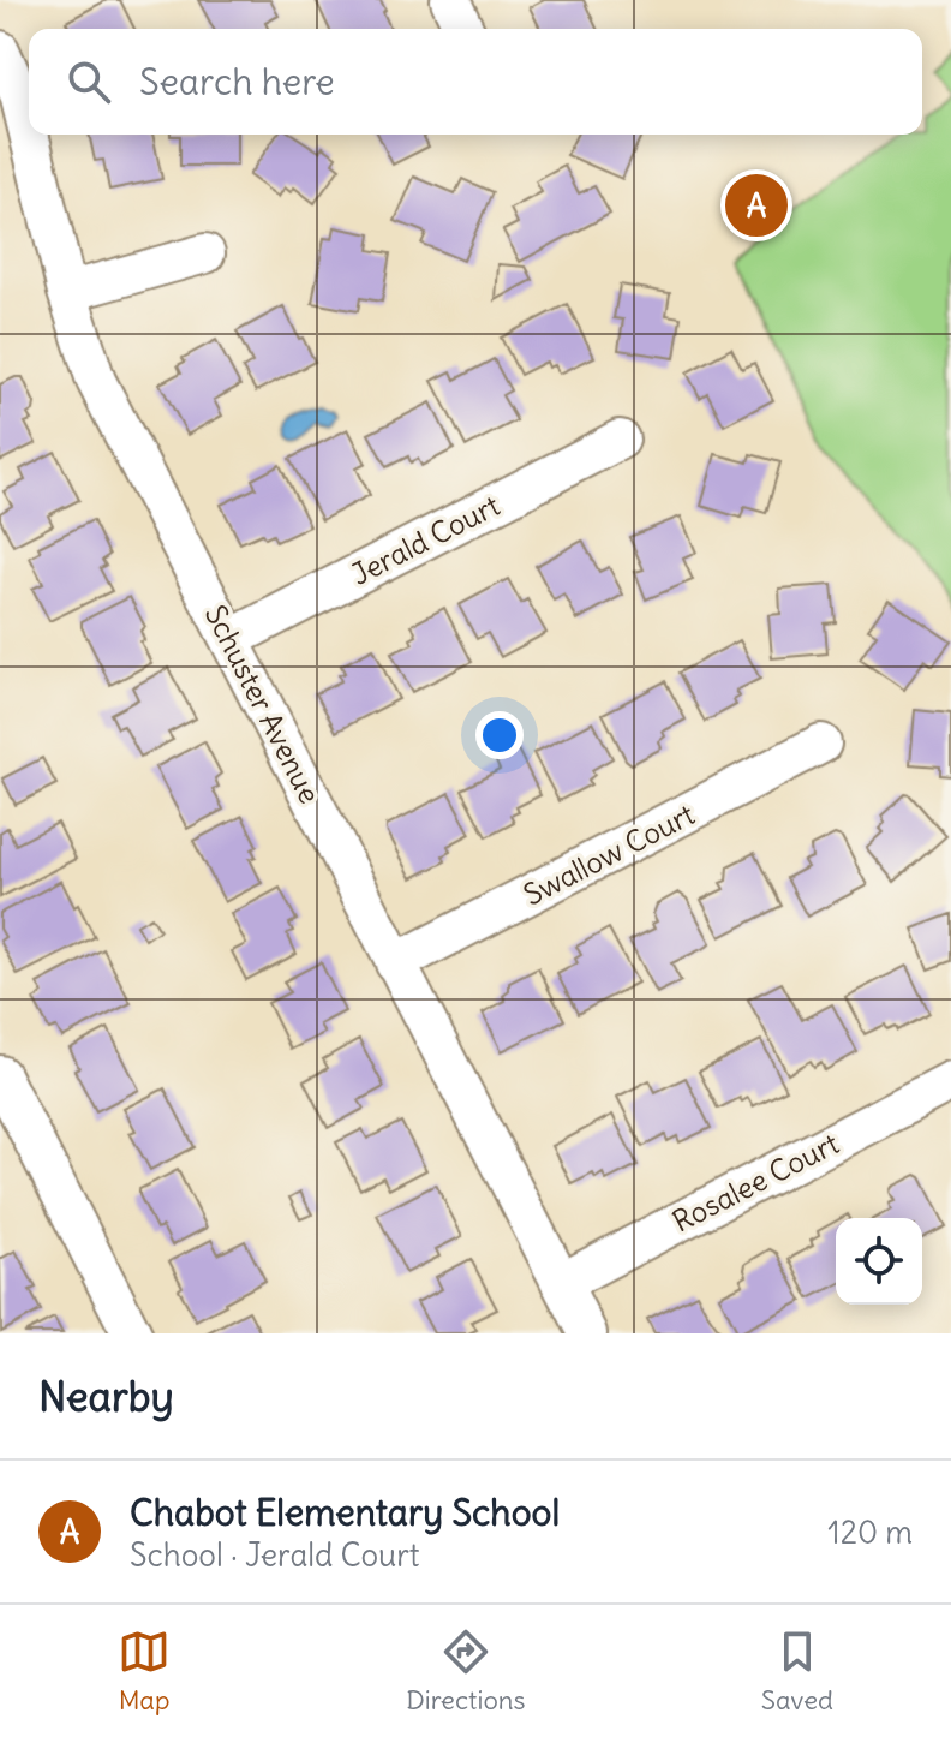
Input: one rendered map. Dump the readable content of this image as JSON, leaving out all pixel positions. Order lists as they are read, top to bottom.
{
  "streets": {
    "street": [
      "Jerald Court",
      "Schuster Avenue",
      "Swallow Court",
      "Rosalee Court"
    ]
  },
  "crossings": [
    ["Jerald Court", "Schuster Avenue"],
    ["Schuster Avenue", "Swallow Court"],
    ["Schuster Avenue", "Rosalee Court"]
  ],
  "page": {
    "search": "Search here",
    "pins": "A",
    "heading": "Nearby",
    "list": [
      {
        "mark": "A",
        "name": "Chabot Elementary School",
        "note": "School · Jerald Court",
        "value": "120 m"
      }
    ],
    "nav": ["Map", "Directions", "Saved"]
  }
}
